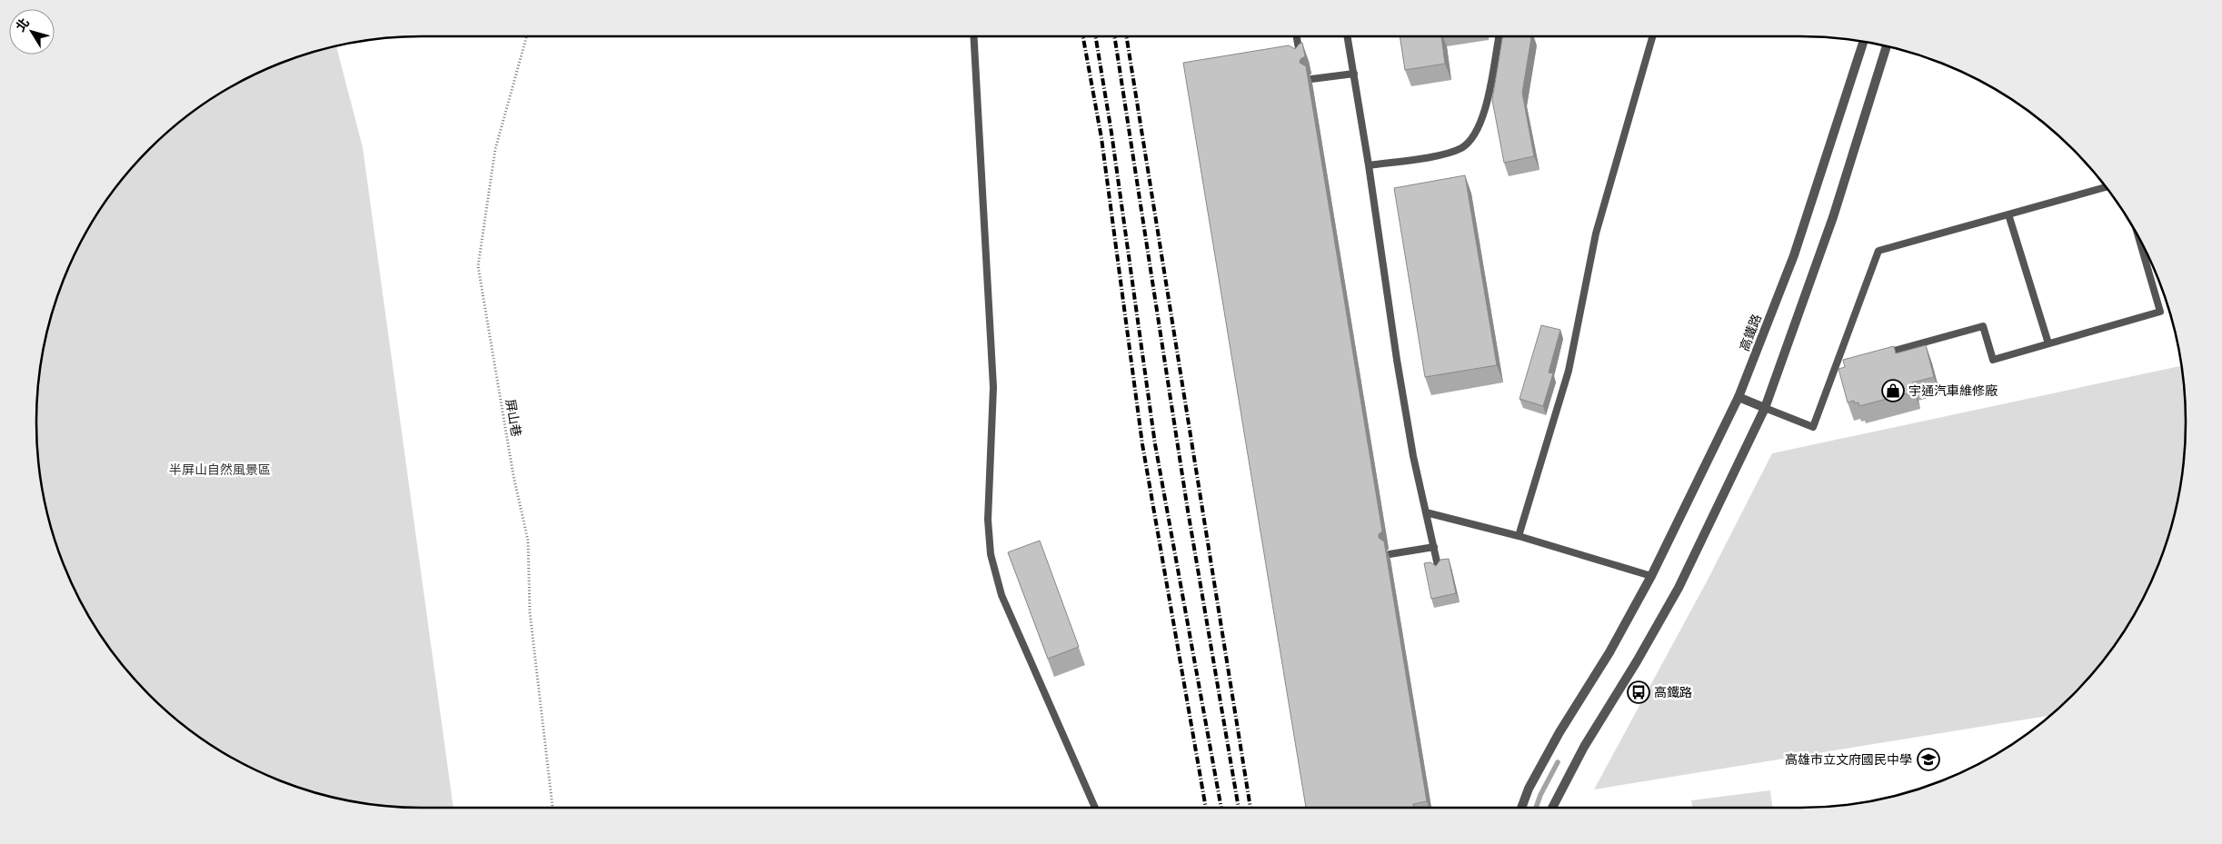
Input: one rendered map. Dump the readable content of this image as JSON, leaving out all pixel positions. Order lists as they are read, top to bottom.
{
  "streets": {
    "street": ["高鐵路"],
    "path": ["屏山巷"]
  },
  "parks": ["半屏山自然風景區"],
  "places": {
    "shop": ["宇通汽車維修廠"],
    "bus stop": ["高鐵路"],
    "school or university": ["高雄市立文府國民中學"]
  },
  "north": "top left"
}
